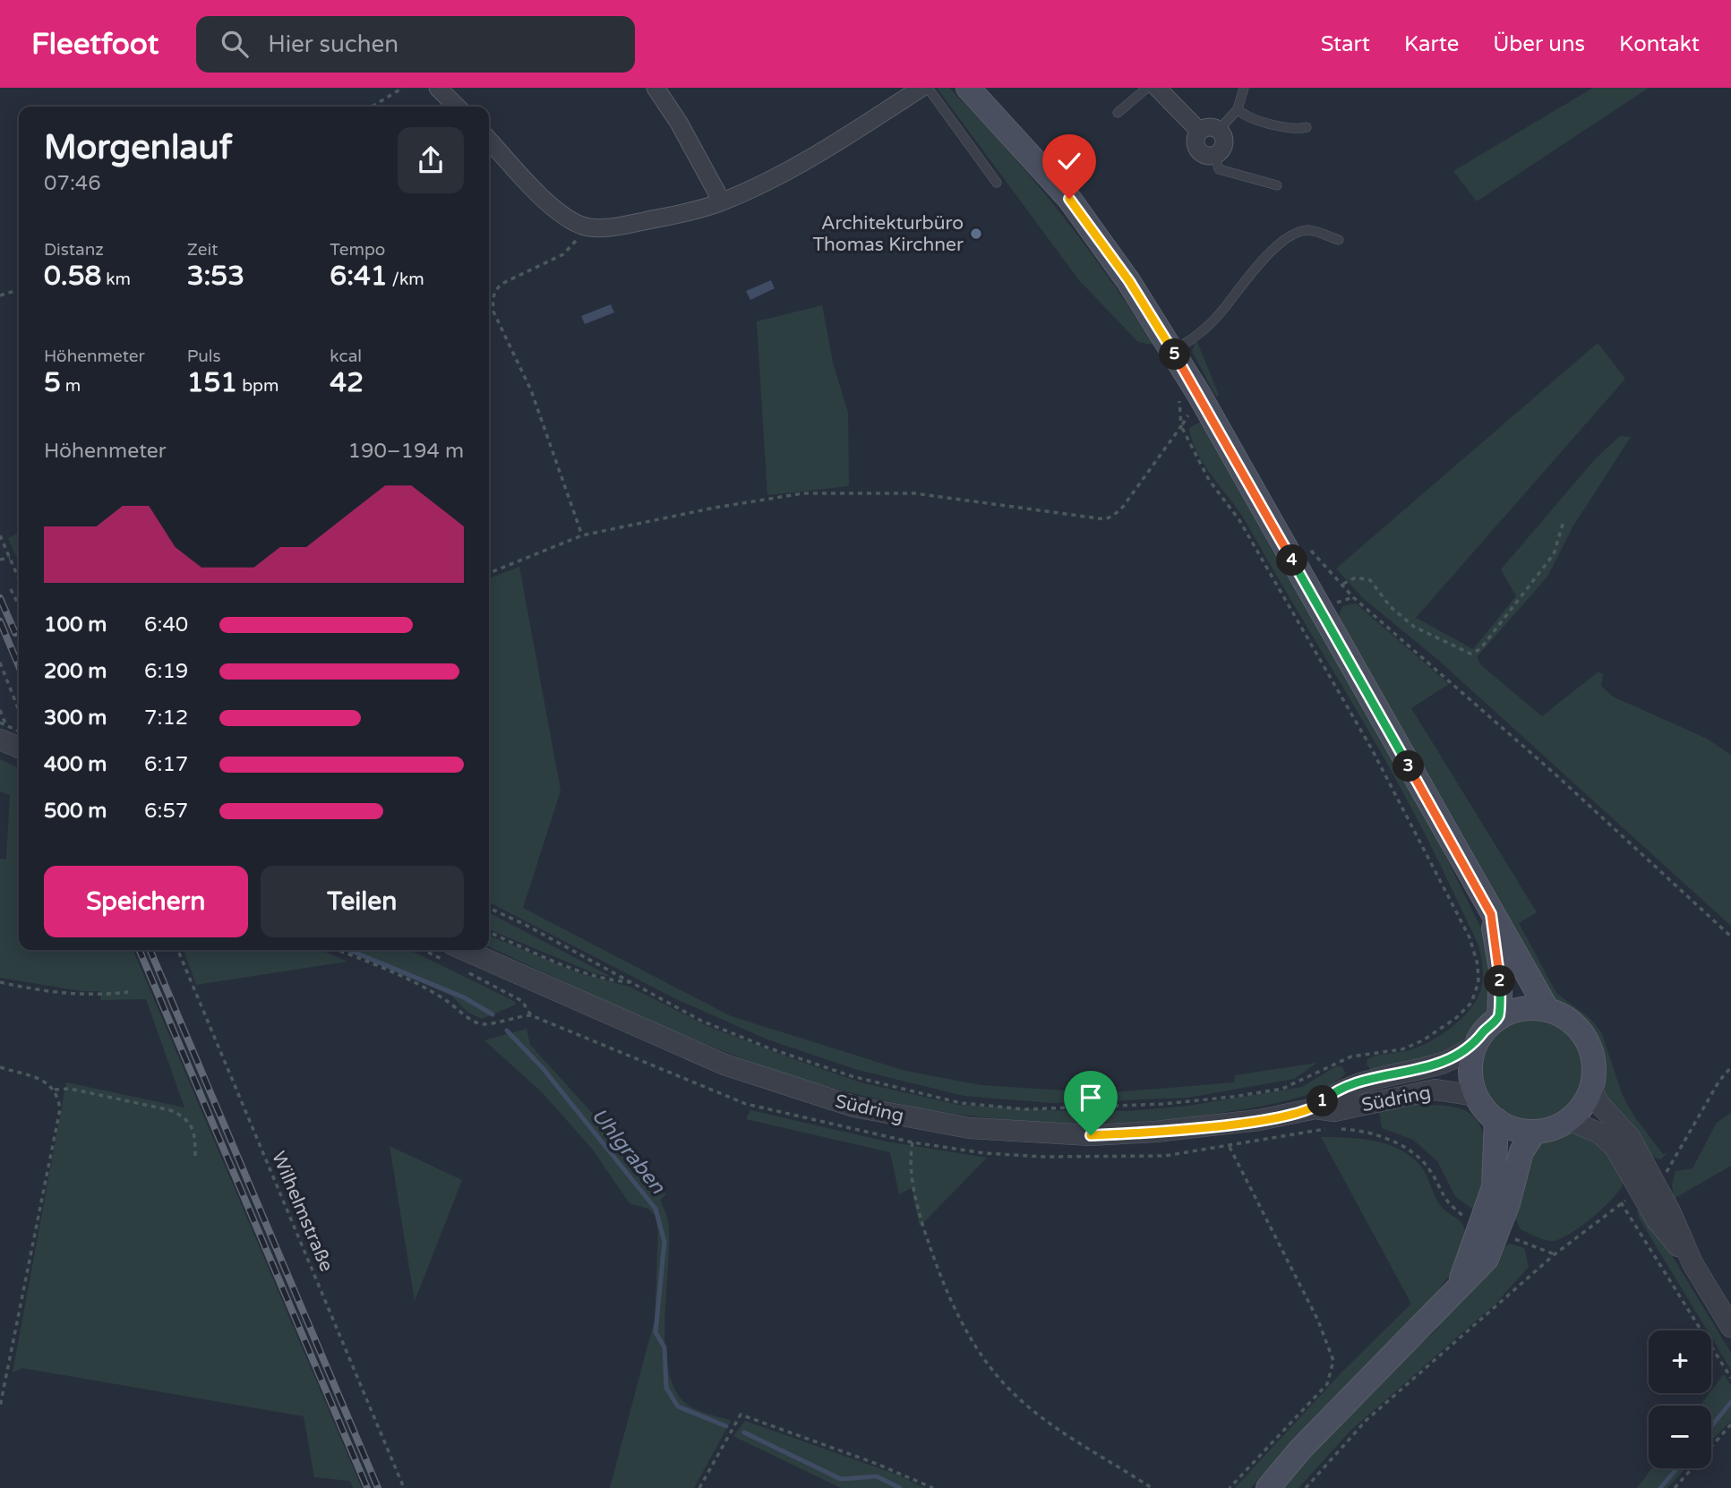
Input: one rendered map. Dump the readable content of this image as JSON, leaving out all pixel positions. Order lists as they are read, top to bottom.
{
  "streets": {
    "street": ["Südring"],
    "path": ["Wilhelmstraße"]
  },
  "water": ["Uhlgraben"],
  "places": ["Architekturbüro Thomas Kirchner"],
  "page": {
    "header": "Fleetfoot",
    "search": "Hier suchen",
    "nav": [
      "Start",
      "Karte",
      "Über uns",
      "Kontakt"
    ],
    "heading": ["Morgenlauf", "07:46"],
    "stats": [
      ["Distanz", "0.58 km"],
      ["Zeit", "3:53"],
      ["Tempo", "6:41 /km"],
      ["Höhenmeter", "5 m"],
      ["Puls", "151 bpm"],
      ["kcal", "42"]
    ],
    "pins": [
      "5",
      "4",
      "3",
      "2",
      "1"
    ],
    "chart": ["Höhenmeter", "190–194 m"],
    "list": [
      {
        "name": "100 m",
        "note": "6:40"
      },
      {
        "name": "200 m",
        "note": "6:19"
      },
      {
        "name": "300 m",
        "note": "7:12"
      },
      {
        "name": "400 m",
        "note": "6:17"
      },
      {
        "name": "500 m",
        "note": "6:57"
      }
    ],
    "buttons": ["Speichern", "Teilen"],
    "map_buttons": ["+", "−"]
  }
}
